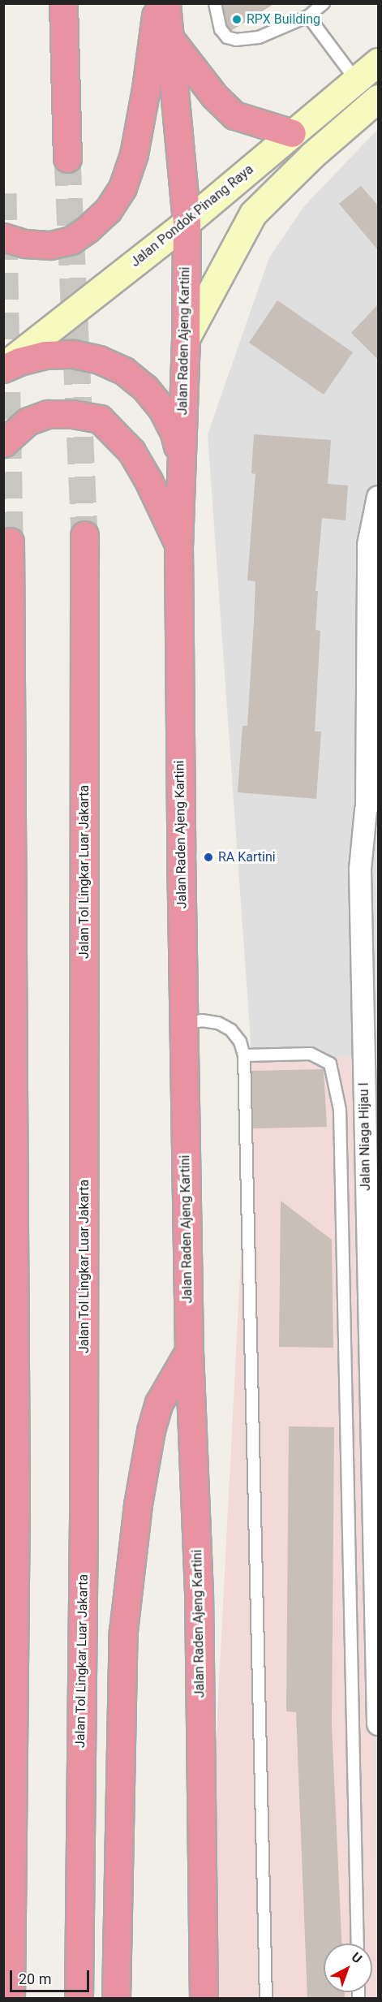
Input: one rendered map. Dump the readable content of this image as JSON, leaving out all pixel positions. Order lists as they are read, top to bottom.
{
  "streets": {
    "highway": ["Jalan Raden Ajeng Kartini", "Jalan Tol Lingkar Luar Jakarta"],
    "main road": ["Jalan Pondok Pinang Raya"],
    "street": ["Jalan Niaga Hijau I"]
  },
  "crossings": [
    ["Jalan Pondok Pinang Raya", "Jalan Raden Ajeng Kartini"]
  ],
  "places": ["RPX Building", "RA Kartini"],
  "scale_bar": "20 m",
  "north": "top right"
}
